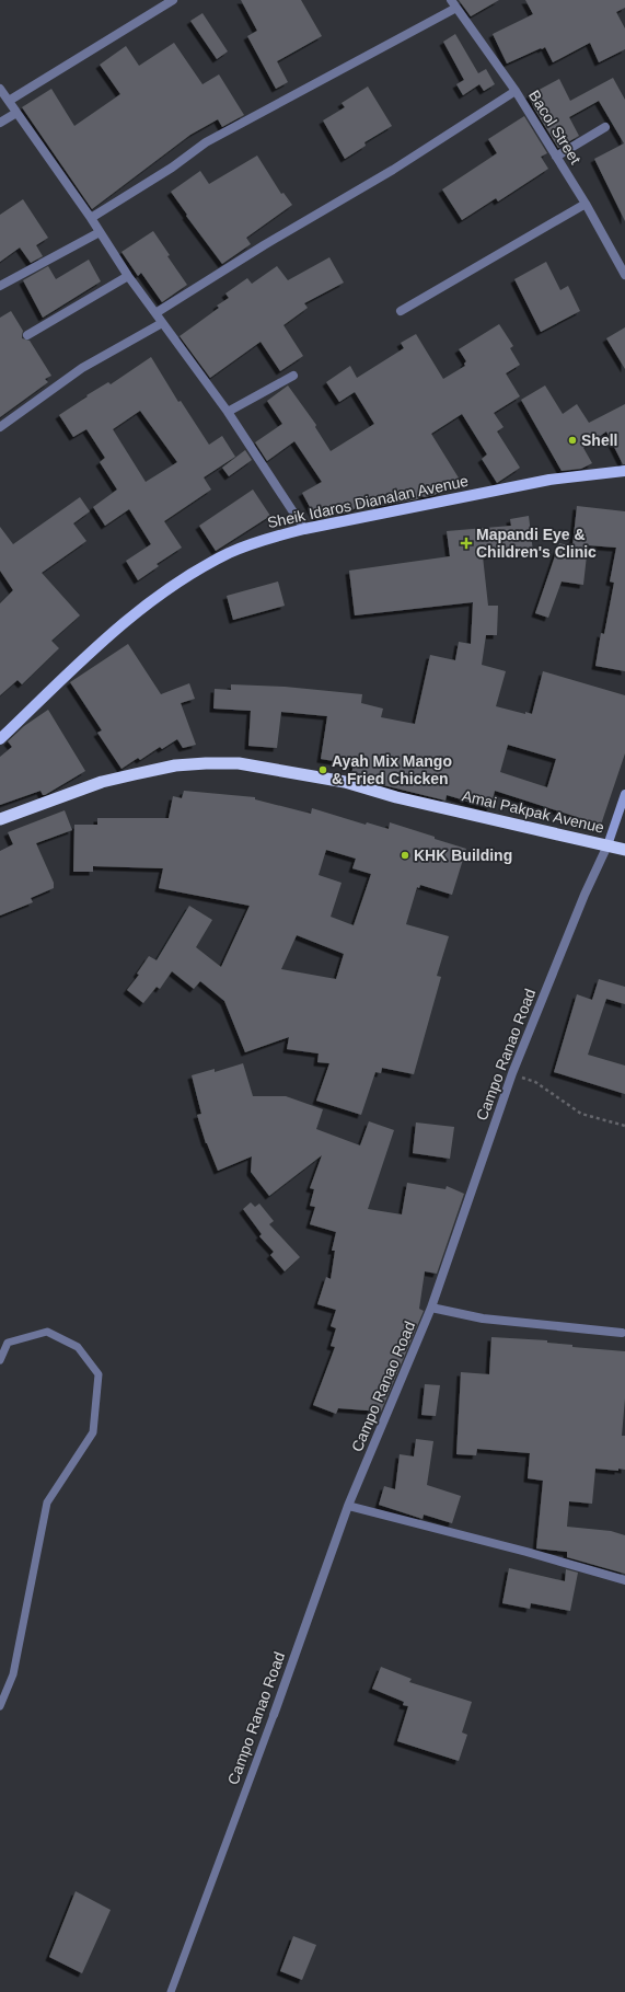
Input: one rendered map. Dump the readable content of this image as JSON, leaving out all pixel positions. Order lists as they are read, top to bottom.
{
  "streets": {
    "highway": ["Amai Pakpak Avenue"],
    "main road": ["Sheik Idaros Dianalan Avenue", "Campo Ranao Road"],
    "street": ["Bacol Street"]
  },
  "crossings": [
    ["Amai Pakpak Avenue", "Campo Ranao Road"]
  ],
  "places": {
    "other": ["Shell", "Ayah Mix Mango & Fried Chicken", "KHK Building"],
    "health": ["Mapandi Eye & Children's Clinic"]
  }
}
